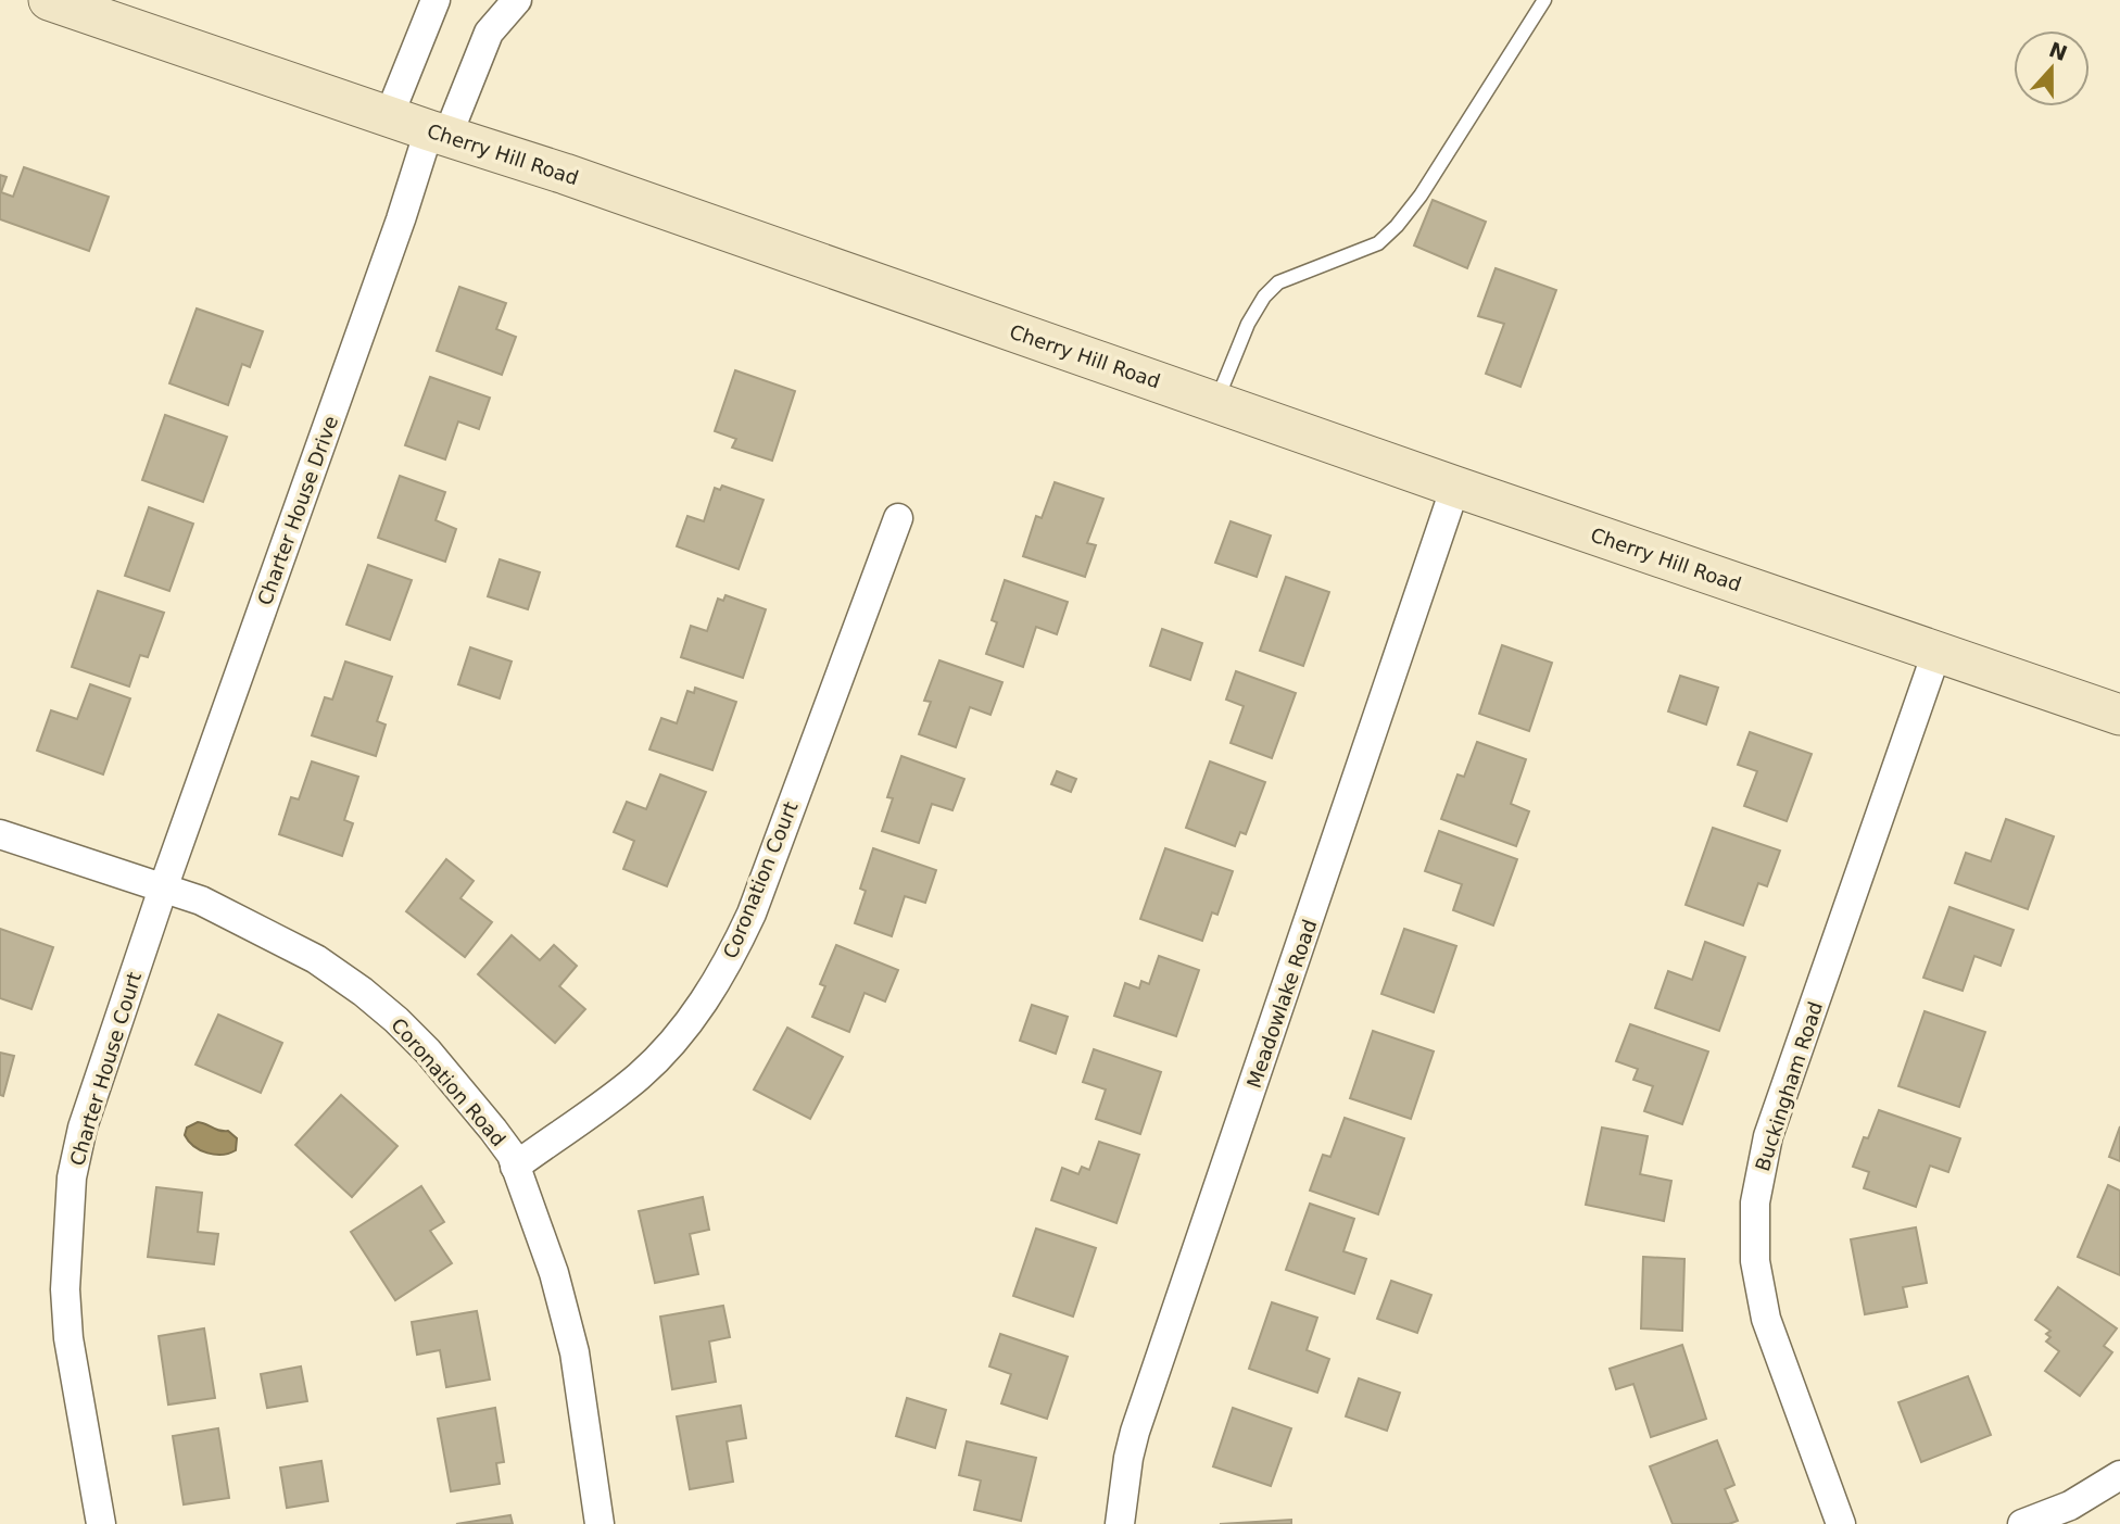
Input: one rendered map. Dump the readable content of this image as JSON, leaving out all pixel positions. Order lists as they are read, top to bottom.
{
  "streets": {
    "main road": ["Cherry Hill Road"],
    "street": [
      "Charter House Drive",
      "Coronation Court",
      "Meadowlake Road",
      "Charter House Court",
      "Coronation Road",
      "Buckingham Road"
    ]
  },
  "crossings": [
    ["Cherry Hill Road", "Charter House Drive"],
    ["Cherry Hill Road", "Meadowlake Road"],
    ["Cherry Hill Road", "Buckingham Road"],
    ["Charter House Drive", "Charter House Court"],
    ["Charter House Drive", "Coronation Road"],
    ["Coronation Court", "Coronation Road"],
    ["Charter House Court", "Coronation Road"]
  ],
  "north": "top"
}
